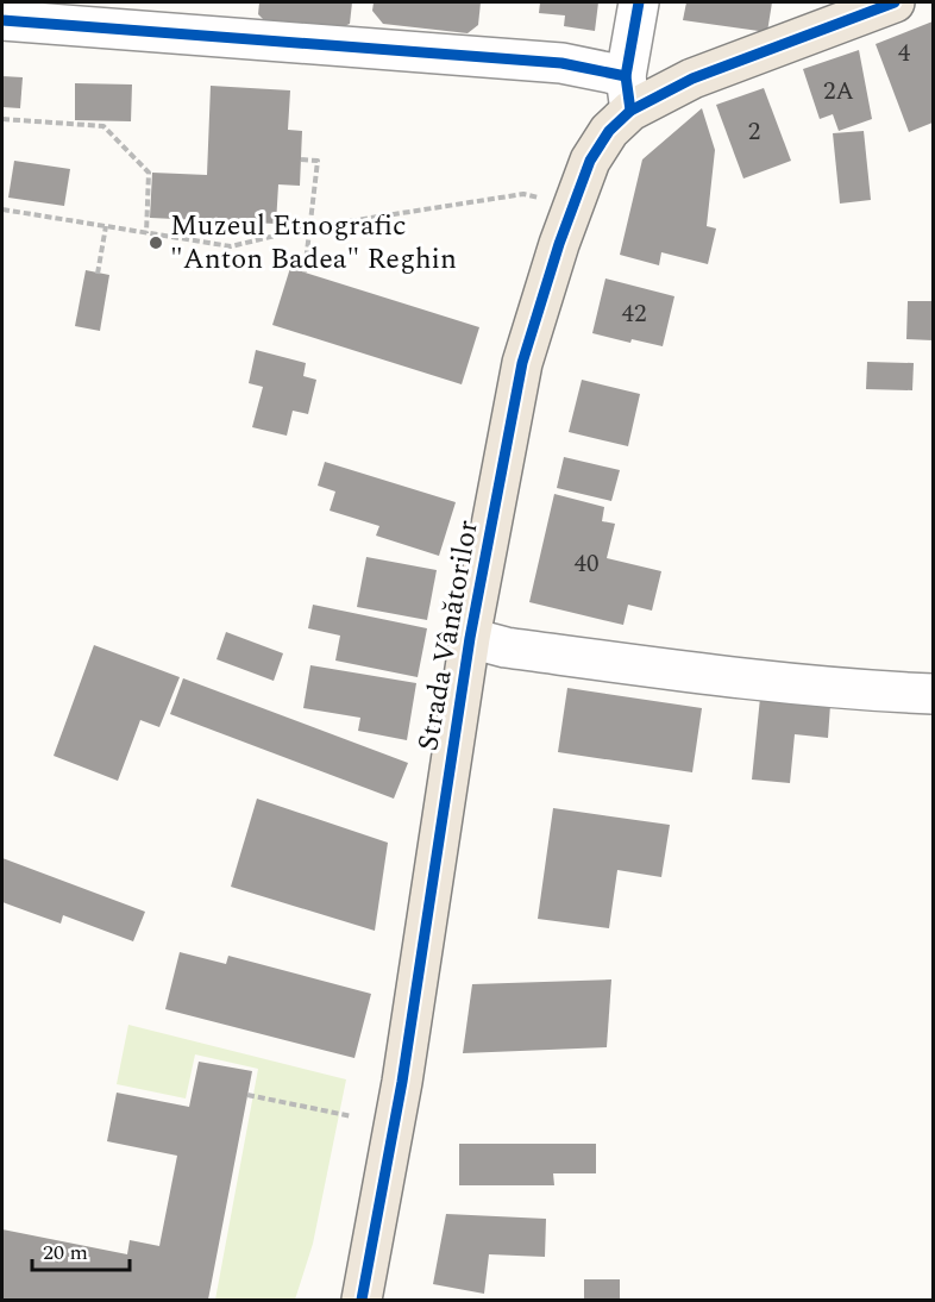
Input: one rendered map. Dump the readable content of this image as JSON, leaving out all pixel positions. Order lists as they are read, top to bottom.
{
  "streets": {
    "main road": ["Strada Vânătorilor"]
  },
  "places": ["Muzeul Etnografic \"Anton Badea\" Reghin"],
  "house_numbers": [
    "4",
    "2A",
    "2",
    "42",
    "40"
  ],
  "scale_bar": "20 m"
}
